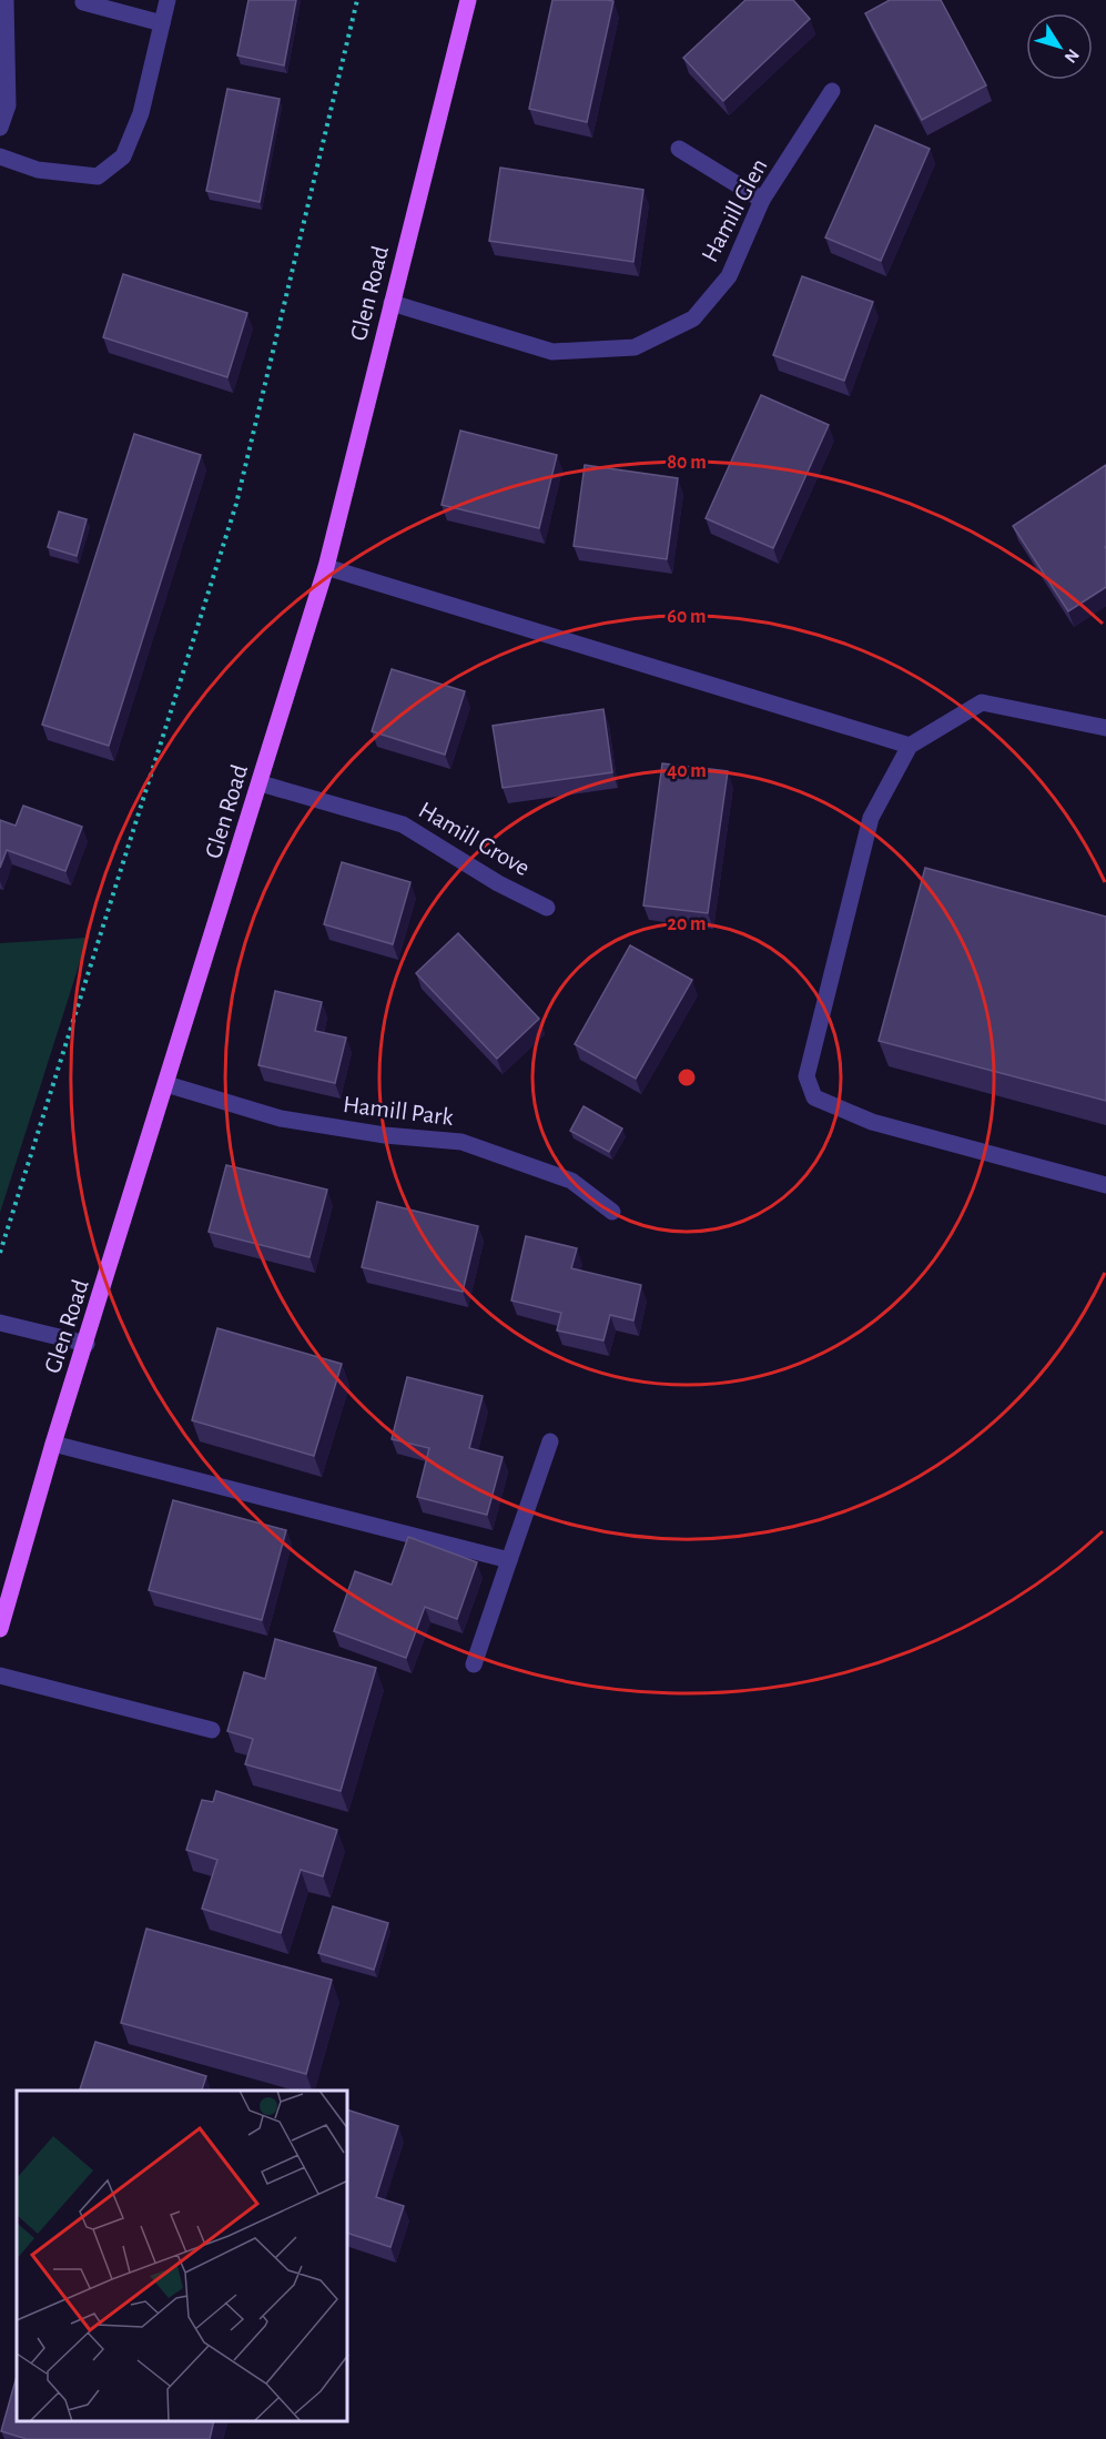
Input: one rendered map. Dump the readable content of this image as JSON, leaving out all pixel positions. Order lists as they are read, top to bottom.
{
  "streets": {
    "main road": ["Glen Road"],
    "street": ["Hamill Glen", "Hamill Grove", "Hamill Park"]
  },
  "crossings": [
    ["Hamill Glen", "Glen Road"],
    ["Glen Road", "Hamill Grove"],
    ["Glen Road", "Hamill Park"]
  ],
  "north": "bottom right",
  "rings": [
    "80 m",
    "60 m",
    "40 m",
    "20 m"
  ]
}
